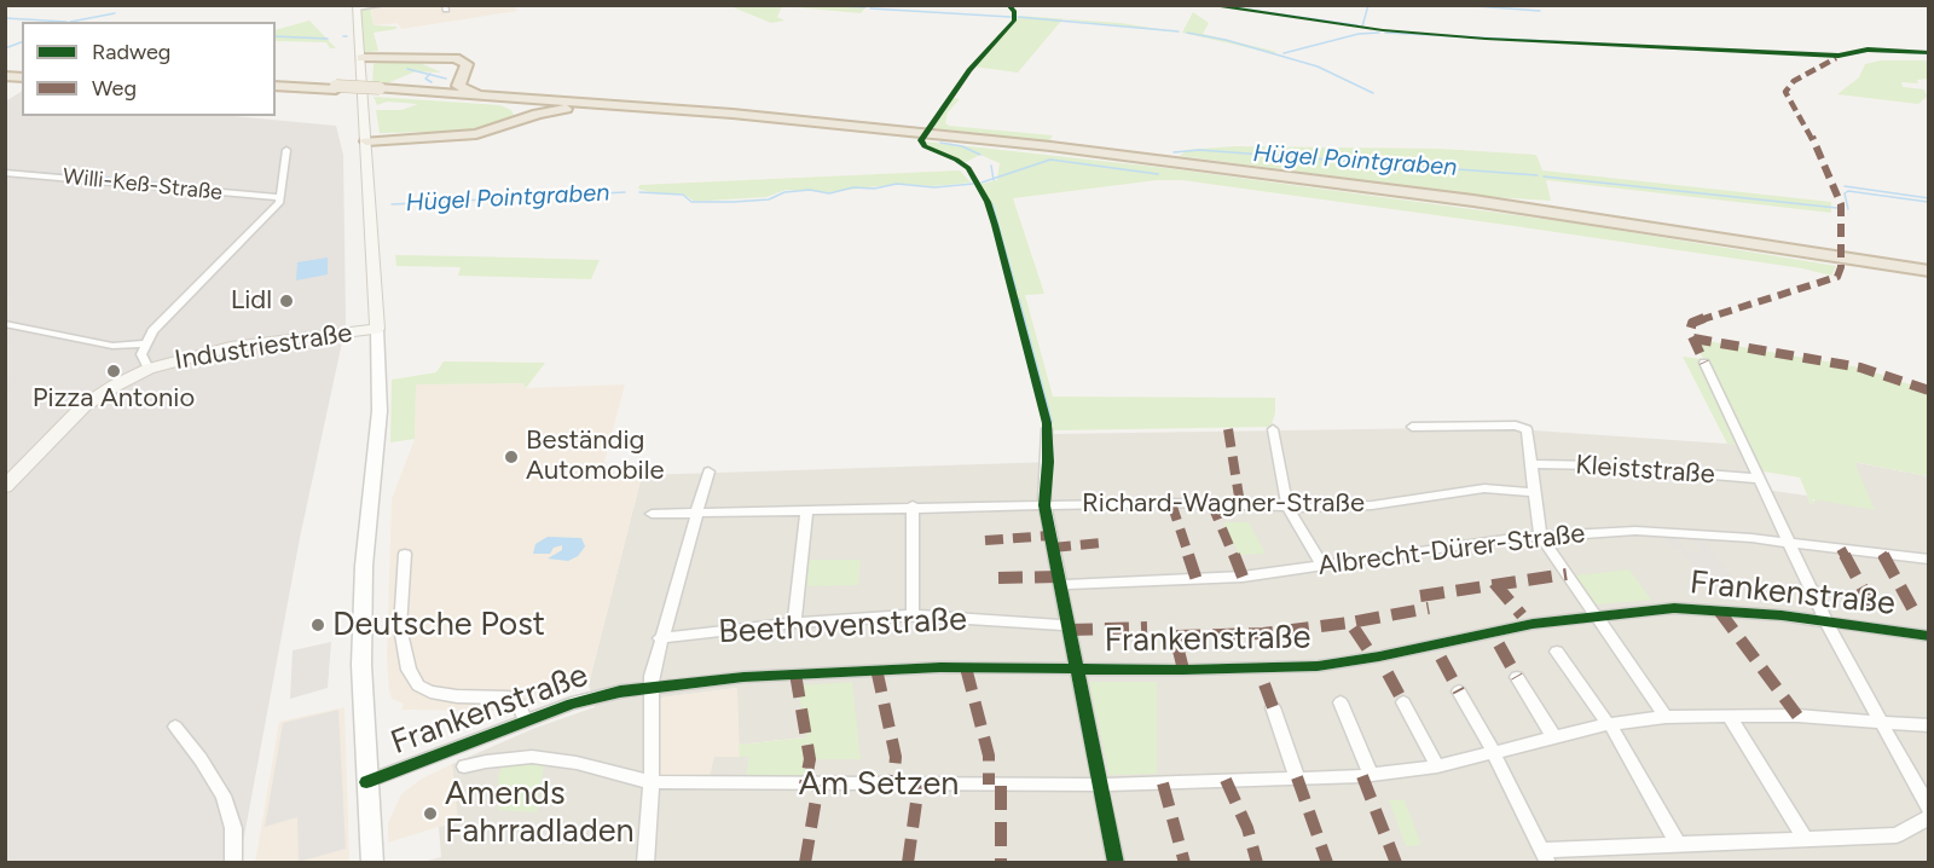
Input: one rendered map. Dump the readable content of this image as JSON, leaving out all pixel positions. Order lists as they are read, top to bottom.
{
  "streets": {
    "main road": ["Industriestraße"],
    "street": [
      "Willi-Keß-Straße",
      "Kleiststraße",
      "Richard-Wagner-Straße",
      "Albrecht-Dürer-Straße",
      "Frankenstraße",
      "Beethovenstraße",
      "Am Setzen"
    ]
  },
  "crossings": [
    ["Willi-Keß-Straße", "Industriestraße"]
  ],
  "water": ["Hügel Pointgraben"],
  "places": [
    "Lidl",
    "Pizza Antonio",
    "Beständig Automobile",
    "Deutsche Post",
    "Amends Fahrradladen"
  ],
  "legend": ["Radweg", "Weg"]
}
